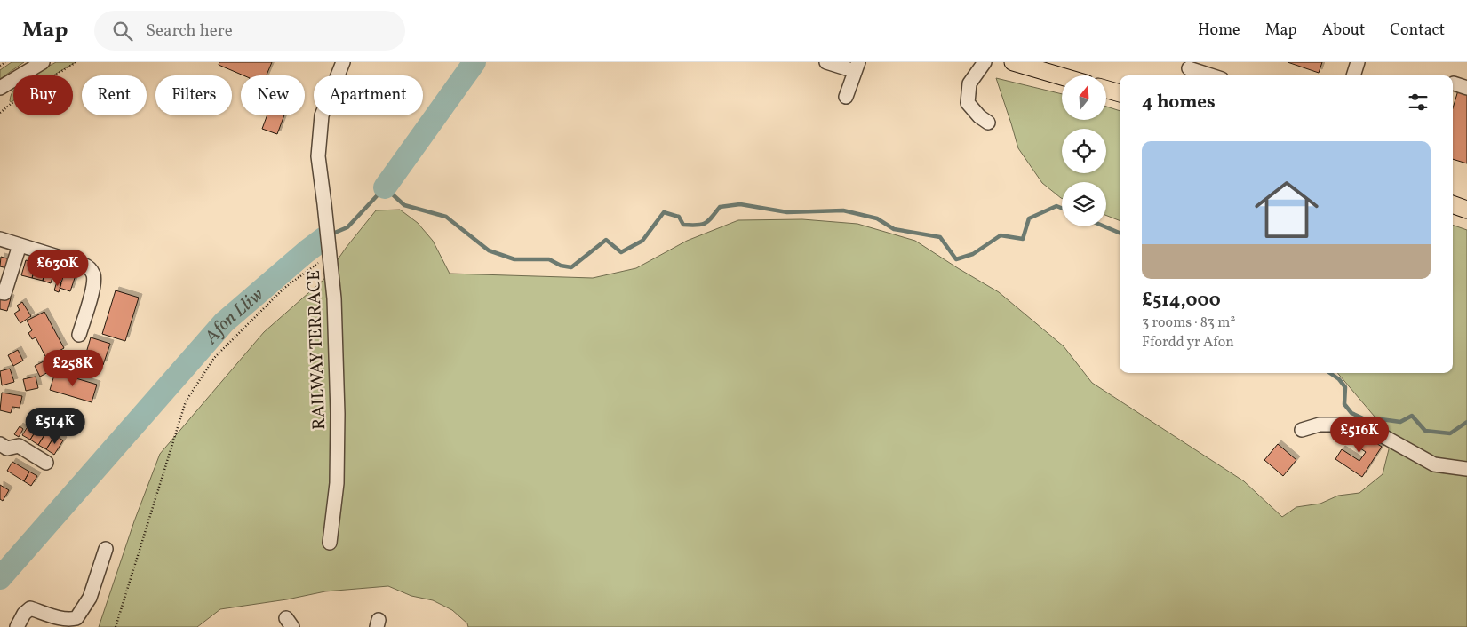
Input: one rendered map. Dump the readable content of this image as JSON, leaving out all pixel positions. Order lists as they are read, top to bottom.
{
  "streets": {
    "street": ["RAILWAY TERRACE"]
  },
  "water": ["Afon Lliw"],
  "north": "top",
  "page": {
    "header": "Map",
    "search": "Search here",
    "nav": [
      "Home",
      "Map",
      "About",
      "Contact"
    ],
    "chip": [
      "Buy",
      "Rent",
      "Filters",
      "New",
      "Apartment"
    ],
    "heading": "4 homes",
    "list": [
      {
        "name": "£514,000",
        "note": "3 rooms · 83 m² · Ffordd yr Afon"
      }
    ],
    "price": [
      "£630K",
      "£258K",
      "£514K",
      "£516K"
    ]
  }
}
